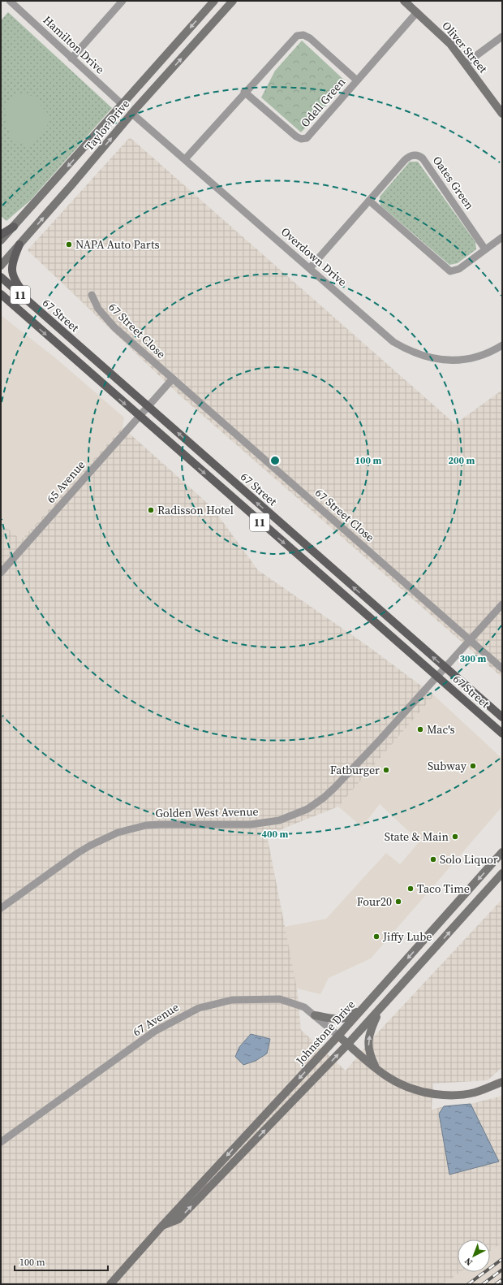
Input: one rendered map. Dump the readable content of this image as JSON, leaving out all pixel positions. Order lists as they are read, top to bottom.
{
  "streets": {
    "main road": [
      "Oliver Street",
      "Taylor Drive",
      "11",
      "67 Street",
      "Johnstone Drive"
    ],
    "street": [
      "Hamilton Drive",
      "Odell Green",
      "Oates Green",
      "Overdown Drive",
      "67 Street Close",
      "65 Avenue",
      "Golden West Avenue",
      "67 Avenue"
    ]
  },
  "crossings": [
    ["Hamilton Drive", "Taylor Drive"],
    ["Oliver Street", "Odell Green"],
    ["Odell Green", "Overdown Drive"],
    ["Taylor Drive", "Overdown Drive"],
    ["Oates Green", "Overdown Drive"],
    ["67 Street", "65 Avenue"],
    ["67 Street", "Golden West Avenue"],
    ["67 Street Close", "Golden West Avenue"],
    ["67 Avenue", "Johnstone Drive"]
  ],
  "places": [
    "NAPA Auto Parts",
    "Radisson Hotel",
    "Mac's",
    "Subway",
    "Fatburger",
    "State & Main",
    "Solo Liquor",
    "Taco Time",
    "Four20",
    "Jiffy Lube"
  ],
  "scale_bar": "100 m",
  "north": "bottom left",
  "rings": [
    "100 m",
    "200 m",
    "300 m",
    "400 m"
  ]
}
